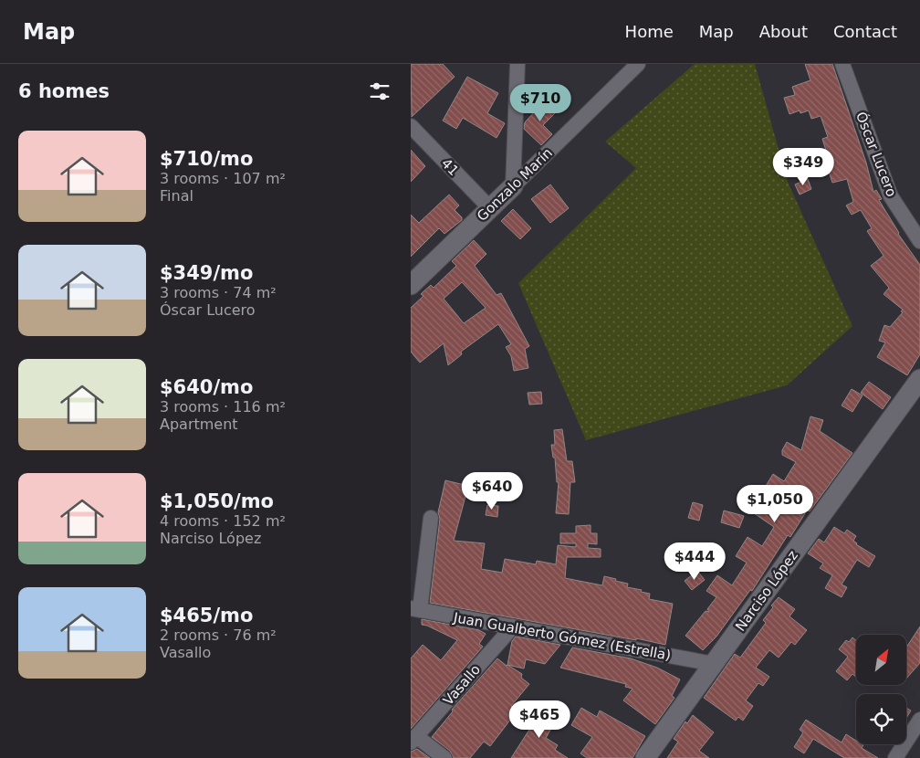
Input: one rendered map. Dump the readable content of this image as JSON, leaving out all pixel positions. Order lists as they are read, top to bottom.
{
  "streets": {
    "street": [
      "Óscar Lucero",
      "41",
      "Gonzalo Marín",
      "Narciso López",
      "Juan Gualberto Gómez (Estrella)",
      "Vasallo"
    ]
  },
  "crossings": [
    ["41", "Gonzalo Marín"],
    ["Narciso López", "Juan Gualberto Gómez (Estrella)"],
    ["Juan Gualberto Gómez (Estrella)", "Vasallo"]
  ],
  "north": "top right",
  "page": {
    "header": "Map",
    "nav": [
      "Home",
      "Map",
      "About",
      "Contact"
    ],
    "heading": "6 homes",
    "price": [
      "$710",
      "$349",
      "$640",
      "$1,050",
      "$444",
      "$465"
    ],
    "list": [
      {
        "name": "$710/mo",
        "note": "3 rooms · 107 m² · Final"
      },
      {
        "name": "$349/mo",
        "note": "3 rooms · 74 m² · Óscar Lucero"
      },
      {
        "name": "$640/mo",
        "note": "3 rooms · 116 m² · Apartment"
      },
      {
        "name": "$1,050/mo",
        "note": "4 rooms · 152 m² · Narciso López"
      },
      {
        "name": "$465/mo",
        "note": "2 rooms · 76 m² · Vasallo"
      }
    ]
  }
}
